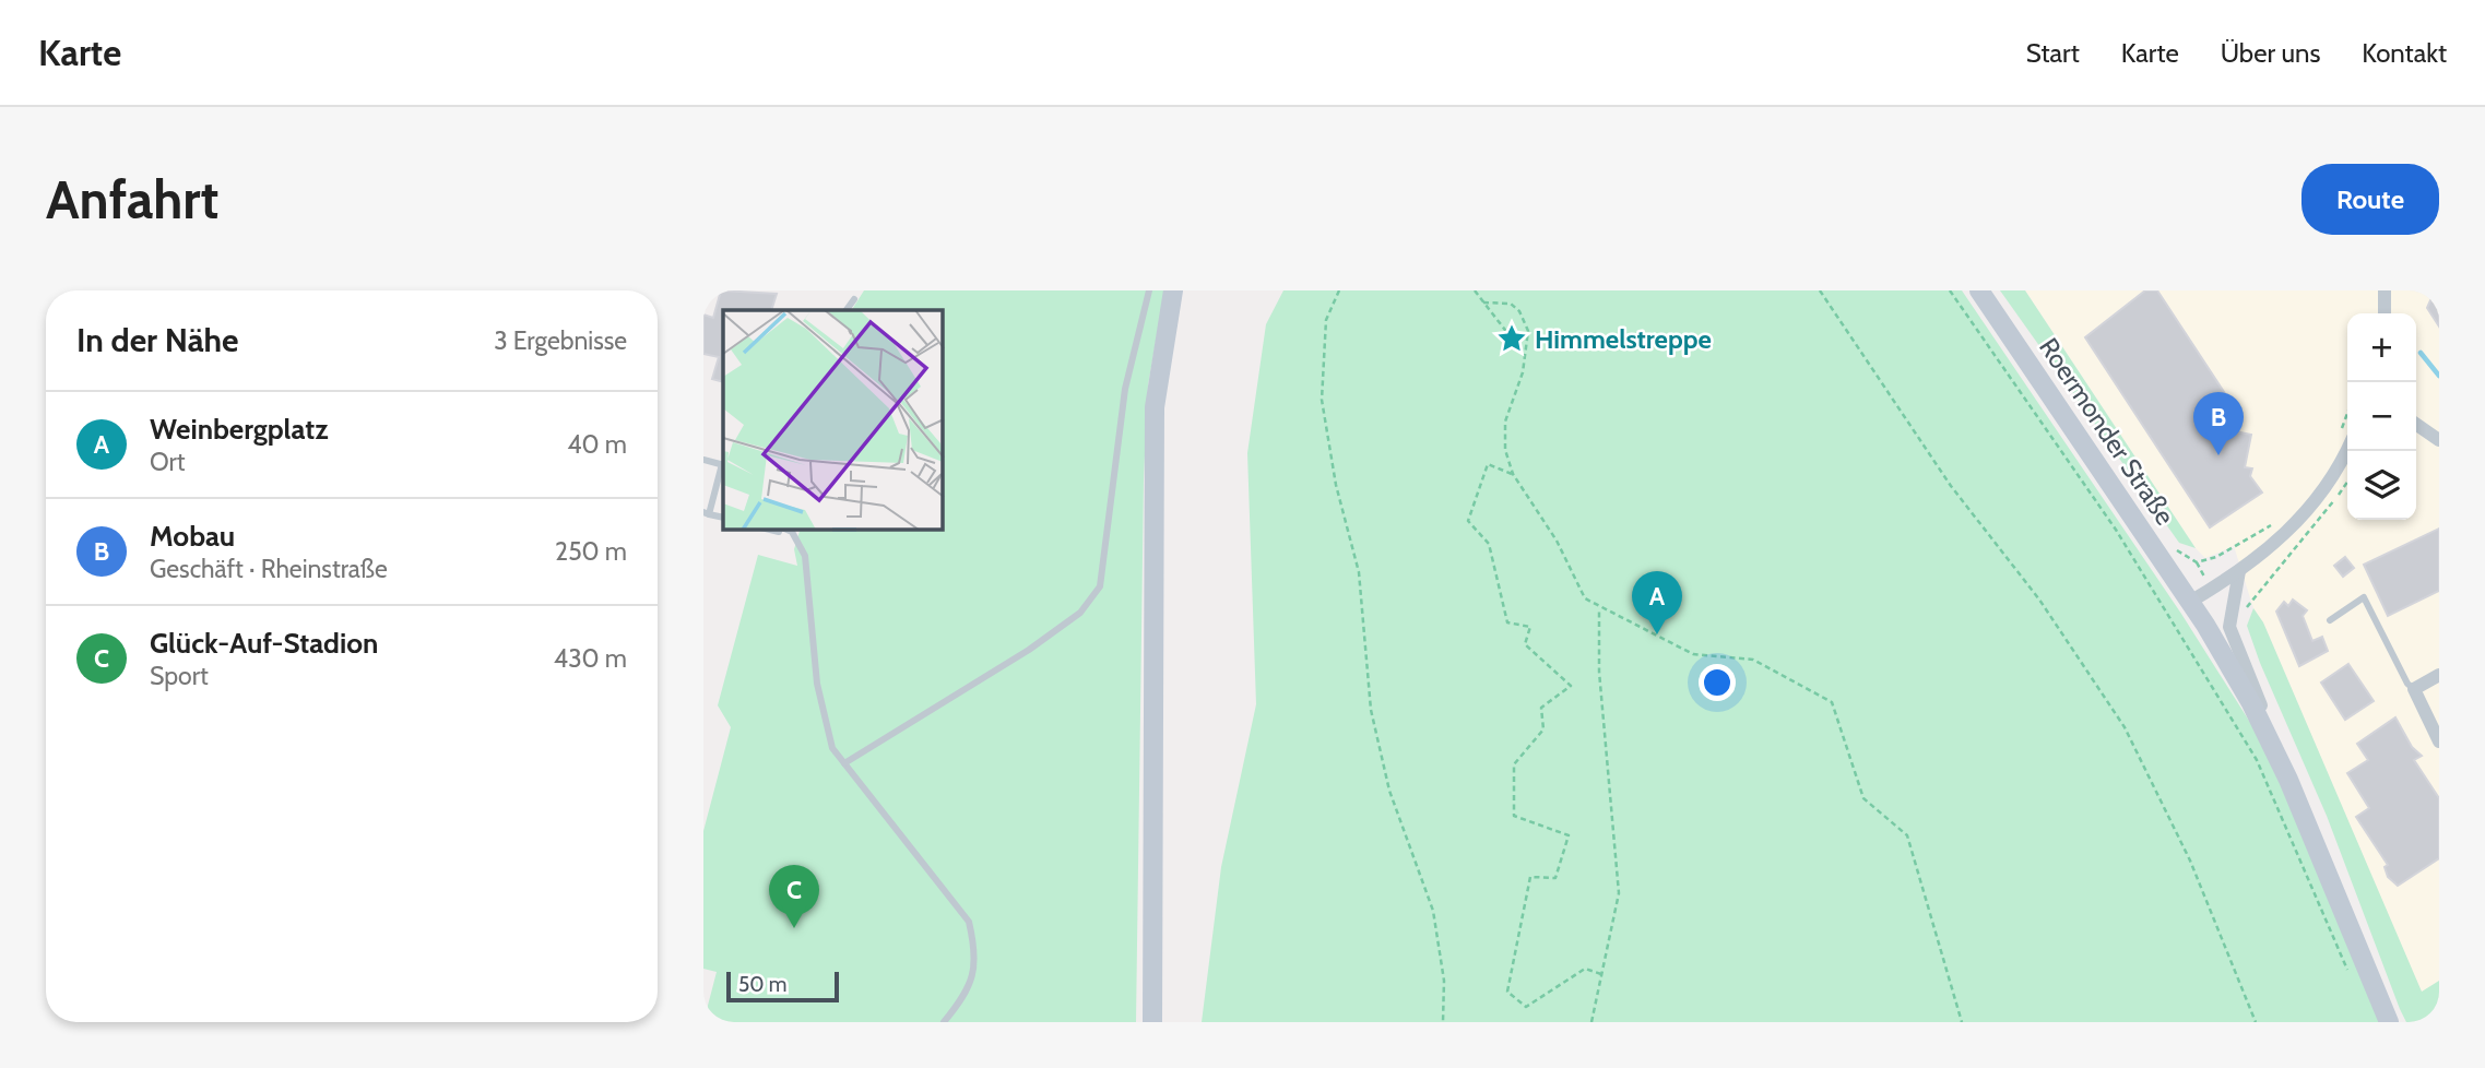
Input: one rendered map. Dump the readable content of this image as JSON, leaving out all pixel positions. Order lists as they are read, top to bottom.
{
  "streets": {
    "main road": ["Roermonder Straße"]
  },
  "places": {
    "place": ["Himmelstreppe"]
  },
  "scale_bar": "50 m",
  "page": {
    "header": "Karte",
    "nav": [
      "Start",
      "Karte",
      "Über uns",
      "Kontakt"
    ],
    "buttons": "Route",
    "title": "Anfahrt",
    "heading": ["In der Nähe", "3 Ergebnisse"],
    "map_buttons": ["+", "−"],
    "list": [
      {
        "mark": "A",
        "name": "Weinbergplatz",
        "note": "Ort",
        "value": "40 m"
      },
      {
        "mark": "B",
        "name": "Mobau",
        "note": "Geschäft · Rheinstraße",
        "value": "250 m"
      },
      {
        "mark": "C",
        "name": "Glück-Auf-Stadion",
        "note": "Sport",
        "value": "430 m"
      }
    ],
    "pins": ["B", "A", "C"],
    "scale": "50 m"
  }
}
